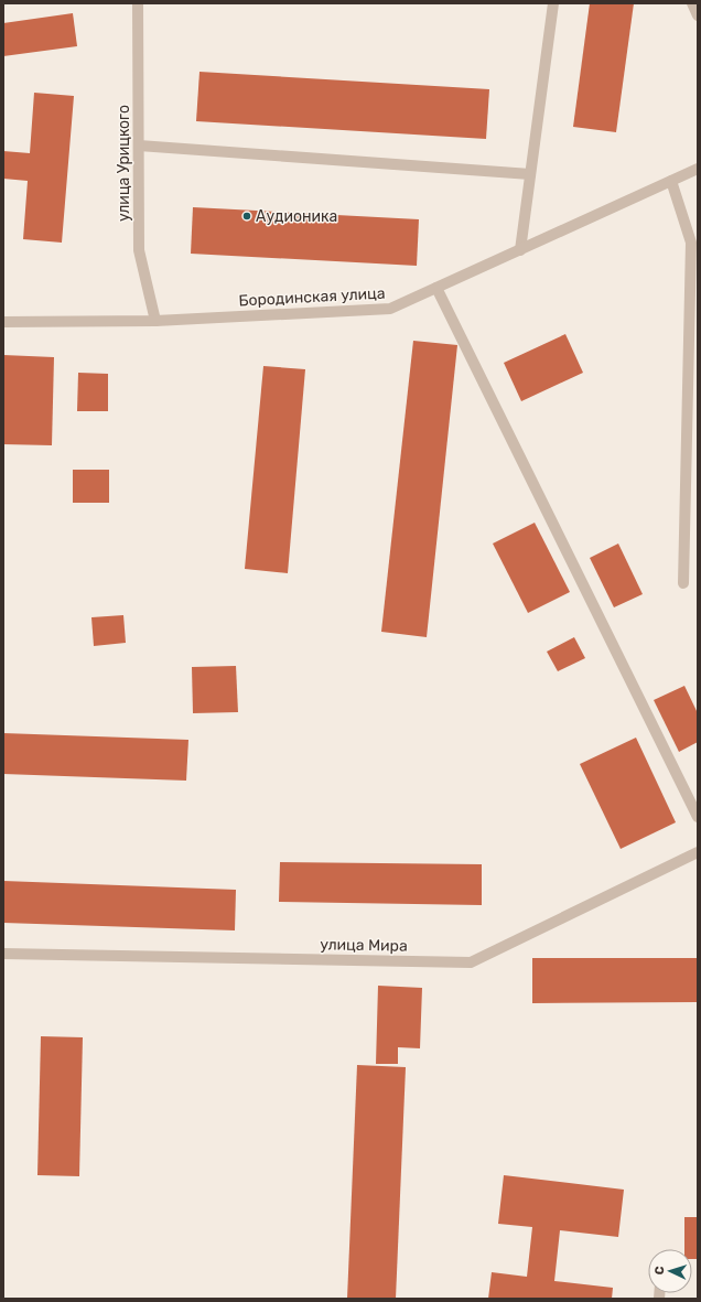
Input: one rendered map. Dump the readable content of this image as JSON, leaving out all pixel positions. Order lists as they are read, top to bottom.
{
  "streets": {
    "street": ["улица Урицкого", "Бородинская улица", "улица Мира"]
  },
  "crossings": [
    ["улица Урицкого", "Бородинская улица"]
  ],
  "places": ["Аудионика"],
  "north": "left"
}
